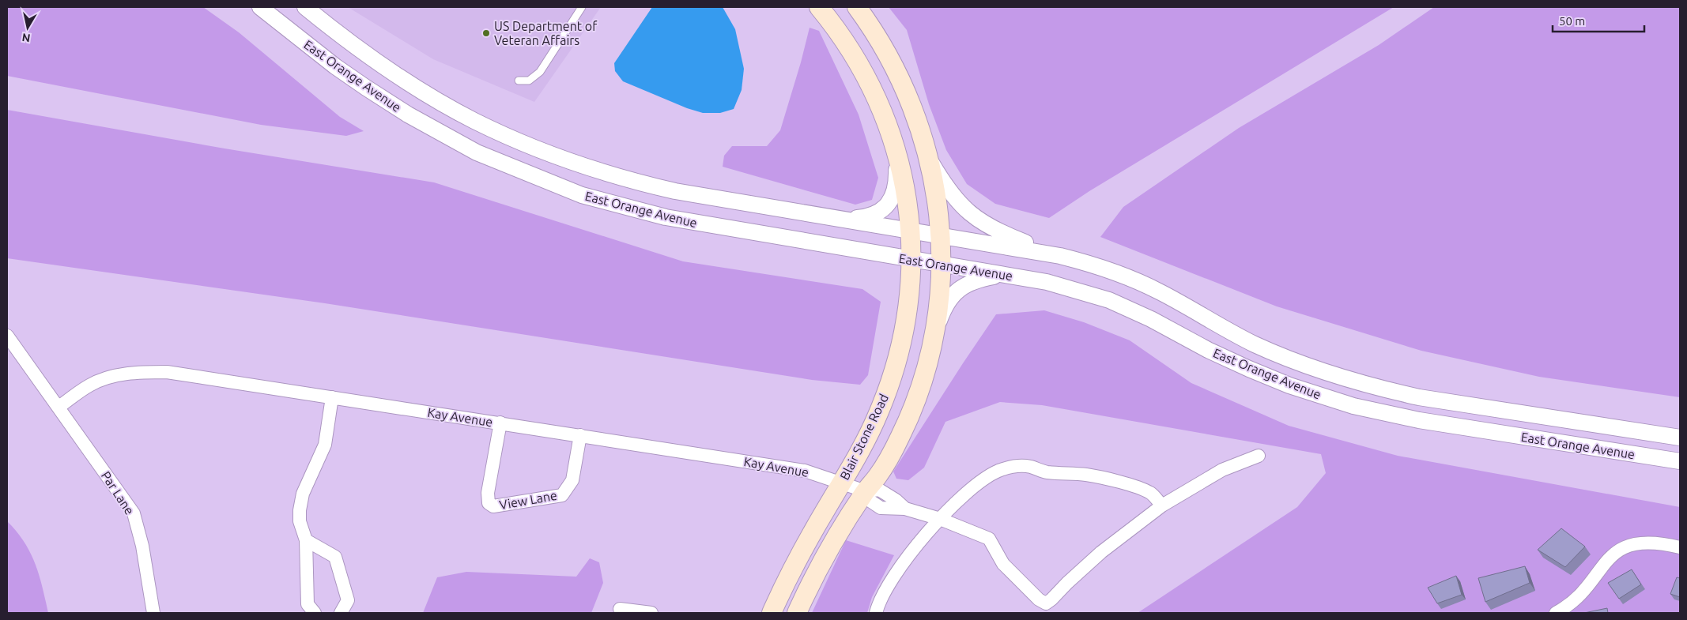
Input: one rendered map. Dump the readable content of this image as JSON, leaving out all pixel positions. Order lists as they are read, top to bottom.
{
  "streets": {
    "main road": ["Blair Stone Road"],
    "street": [
      "East Orange Avenue",
      "Kay Avenue",
      "Par Lane",
      "View Lane"
    ]
  },
  "crossings": [
    ["East Orange Avenue", "Blair Stone Road"],
    ["Kay Avenue", "Blair Stone Road"],
    ["Kay Avenue", "Par Lane"],
    ["Kay Avenue", "View Lane"]
  ],
  "places": ["US Department of Veteran Affairs"],
  "scale_bar": "50 m",
  "north": "bottom"
}
